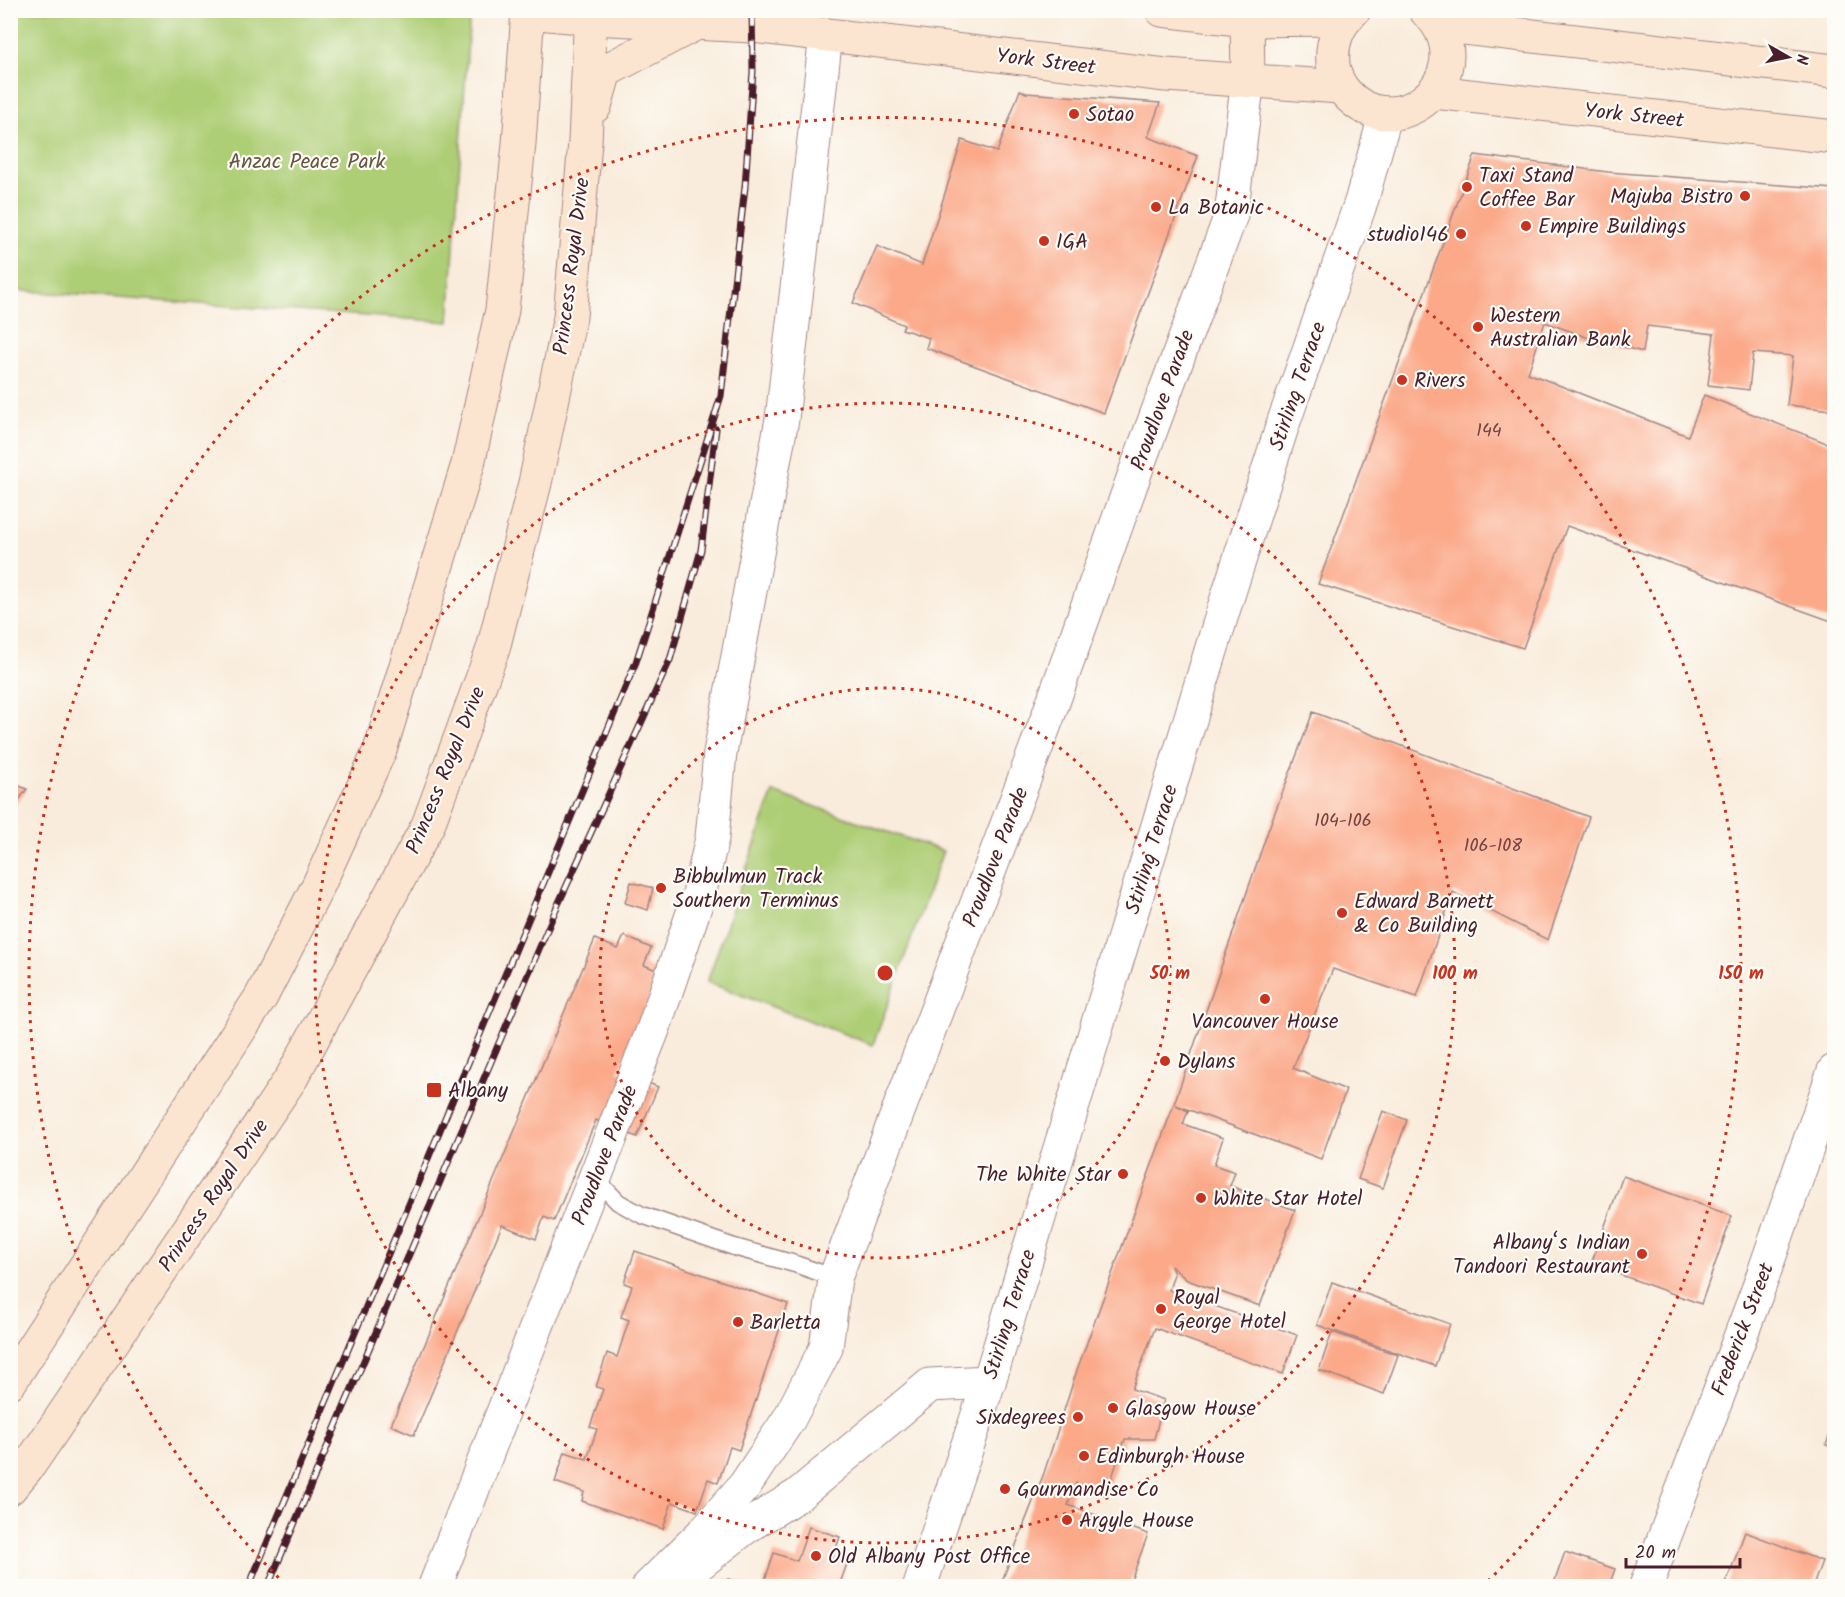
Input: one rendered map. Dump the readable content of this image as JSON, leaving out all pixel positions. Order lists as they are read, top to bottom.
{
  "streets": {
    "main road": ["York Street", "Princess Royal Drive"],
    "street": ["Stirling Terrace", "Proudlove Parade", "Frederick Street"]
  },
  "crossings": [
    ["York Street", "Proudlove Parade"]
  ],
  "parks": ["Anzac Peace Park"],
  "places": {
    "other": [
      "Sotao",
      "Taxi Stand Coffee Bar",
      "Majuba Bistro",
      "La Botanic",
      "Empire Buildings",
      "studio146",
      "IGA",
      "Western Australian Bank",
      "Rivers",
      "Bibbulmun Track Southern Terminus",
      "Edward Barnett & Co Building",
      "Vancouver House",
      "Dylans",
      "The White Star",
      "White Star Hotel",
      "Albany‘s Indian Tandoori Restaurant",
      "Royal George Hotel",
      "Barletta",
      "Glasgow House",
      "Sixdegrees",
      "Edinburgh House",
      "Gourmandise Co",
      "Argyle House",
      "Old Albany Post Office"
    ],
    "transit": ["Albany"]
  },
  "house_numbers": ["144", "104-106", "106-108"],
  "scale_bar": "20 m",
  "north": "right",
  "rings": ["50 m", "100 m", "150 m"]
}
